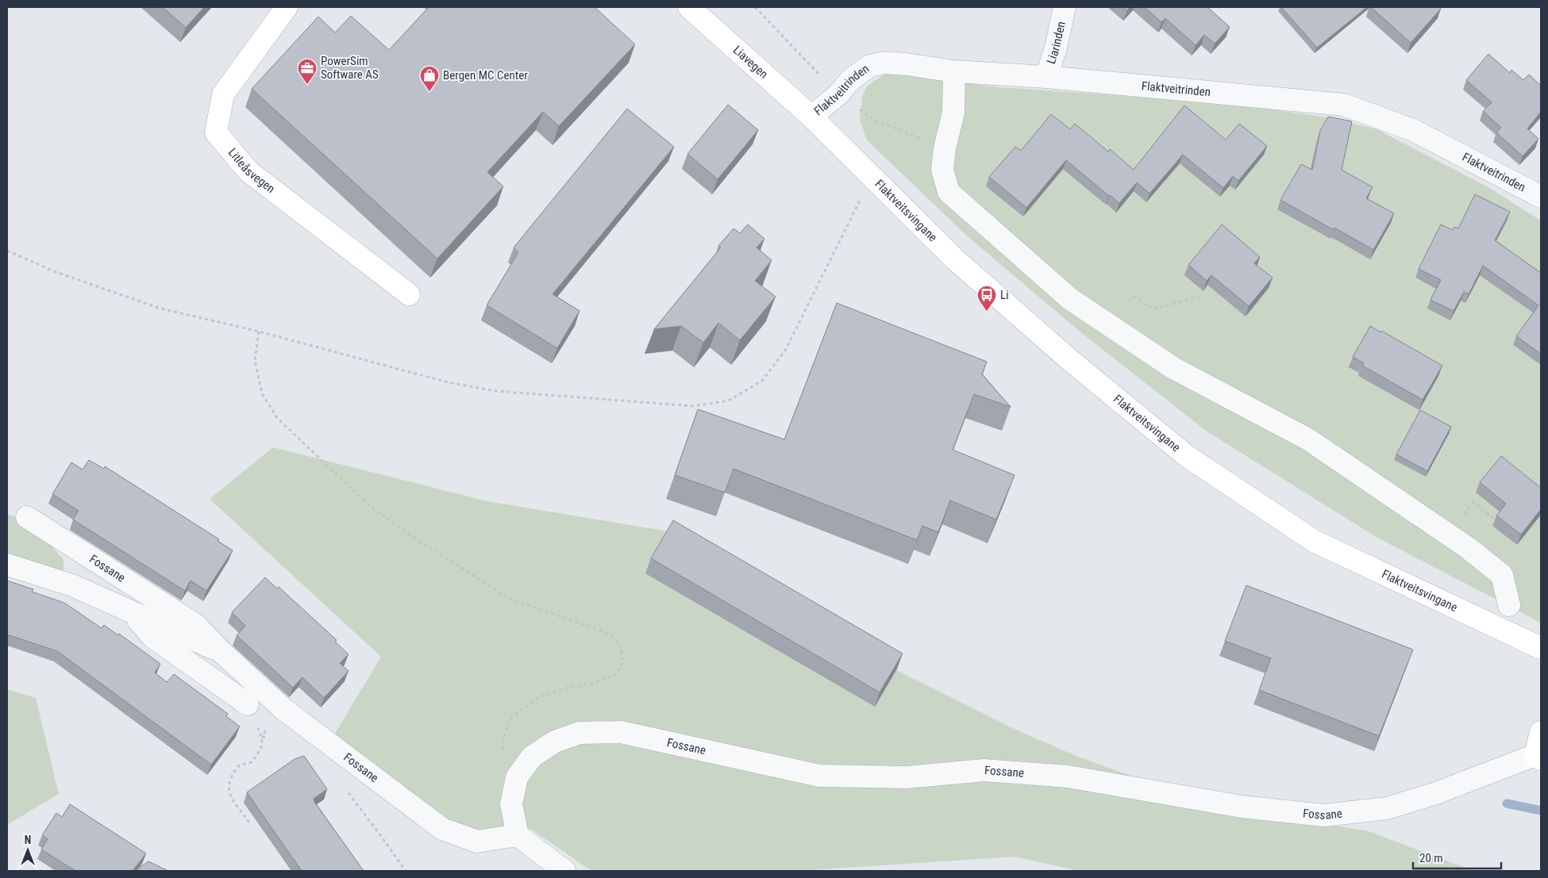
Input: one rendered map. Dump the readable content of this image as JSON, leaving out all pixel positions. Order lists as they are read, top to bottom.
{
  "streets": {
    "main road": [
      "Liavegen",
      "Litleåsvegen",
      "Flaktveitsvingane",
      "Fossane"
    ],
    "street": ["Liarinden", "Flaktveitrinden"]
  },
  "crossings": [
    ["Liarinden", "Flaktveitrinden"],
    ["Liavegen", "Flaktveitrinden"],
    ["Liavegen", "Flaktveitsvingane"],
    ["Flaktveitrinden", "Flaktveitsvingane"]
  ],
  "places": {
    "office": ["PowerSim Software AS"],
    "shop": ["Bergen MC Center"],
    "bus stop": ["Li"]
  },
  "scale_bar": "20 m",
  "north": "top"
}
